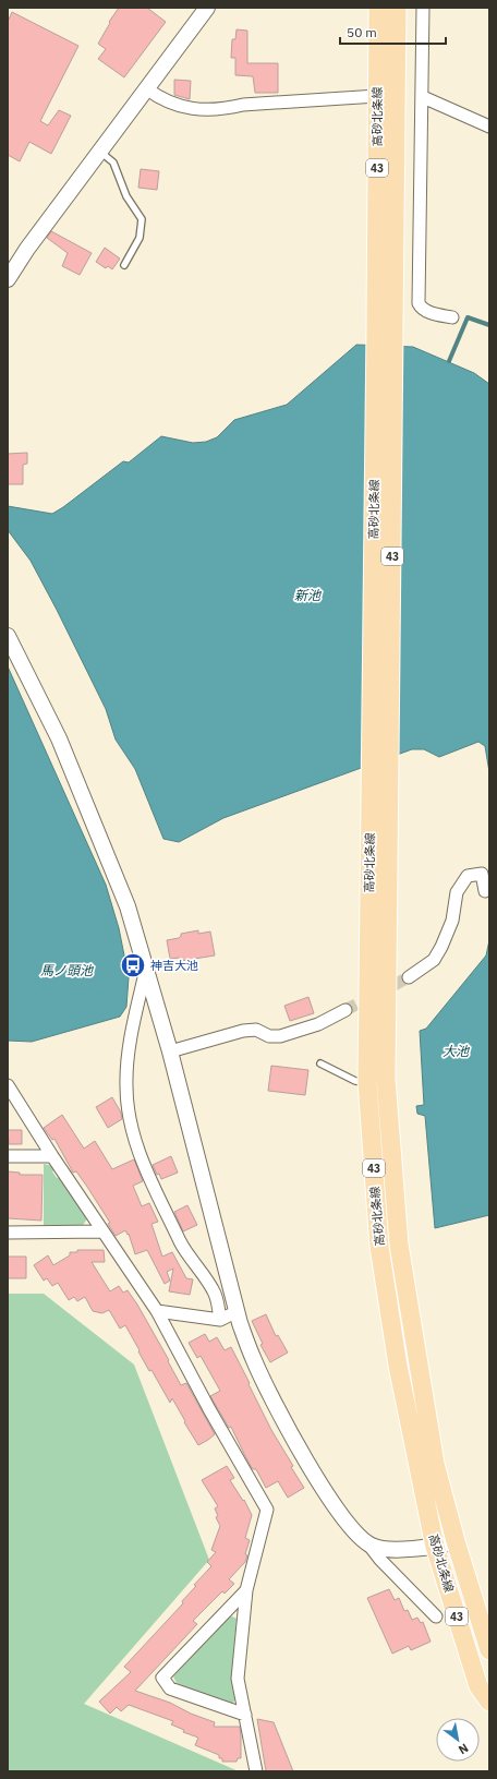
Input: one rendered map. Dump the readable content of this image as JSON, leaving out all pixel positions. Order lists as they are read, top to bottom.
{
  "streets": {
    "main road": ["高砂北条線", "43"]
  },
  "water": ["新池", "馬ノ頭池", "大池"],
  "places": {
    "bus stop": ["神吉大池"]
  },
  "scale_bar": "50 m",
  "north": "bottom right"
}
